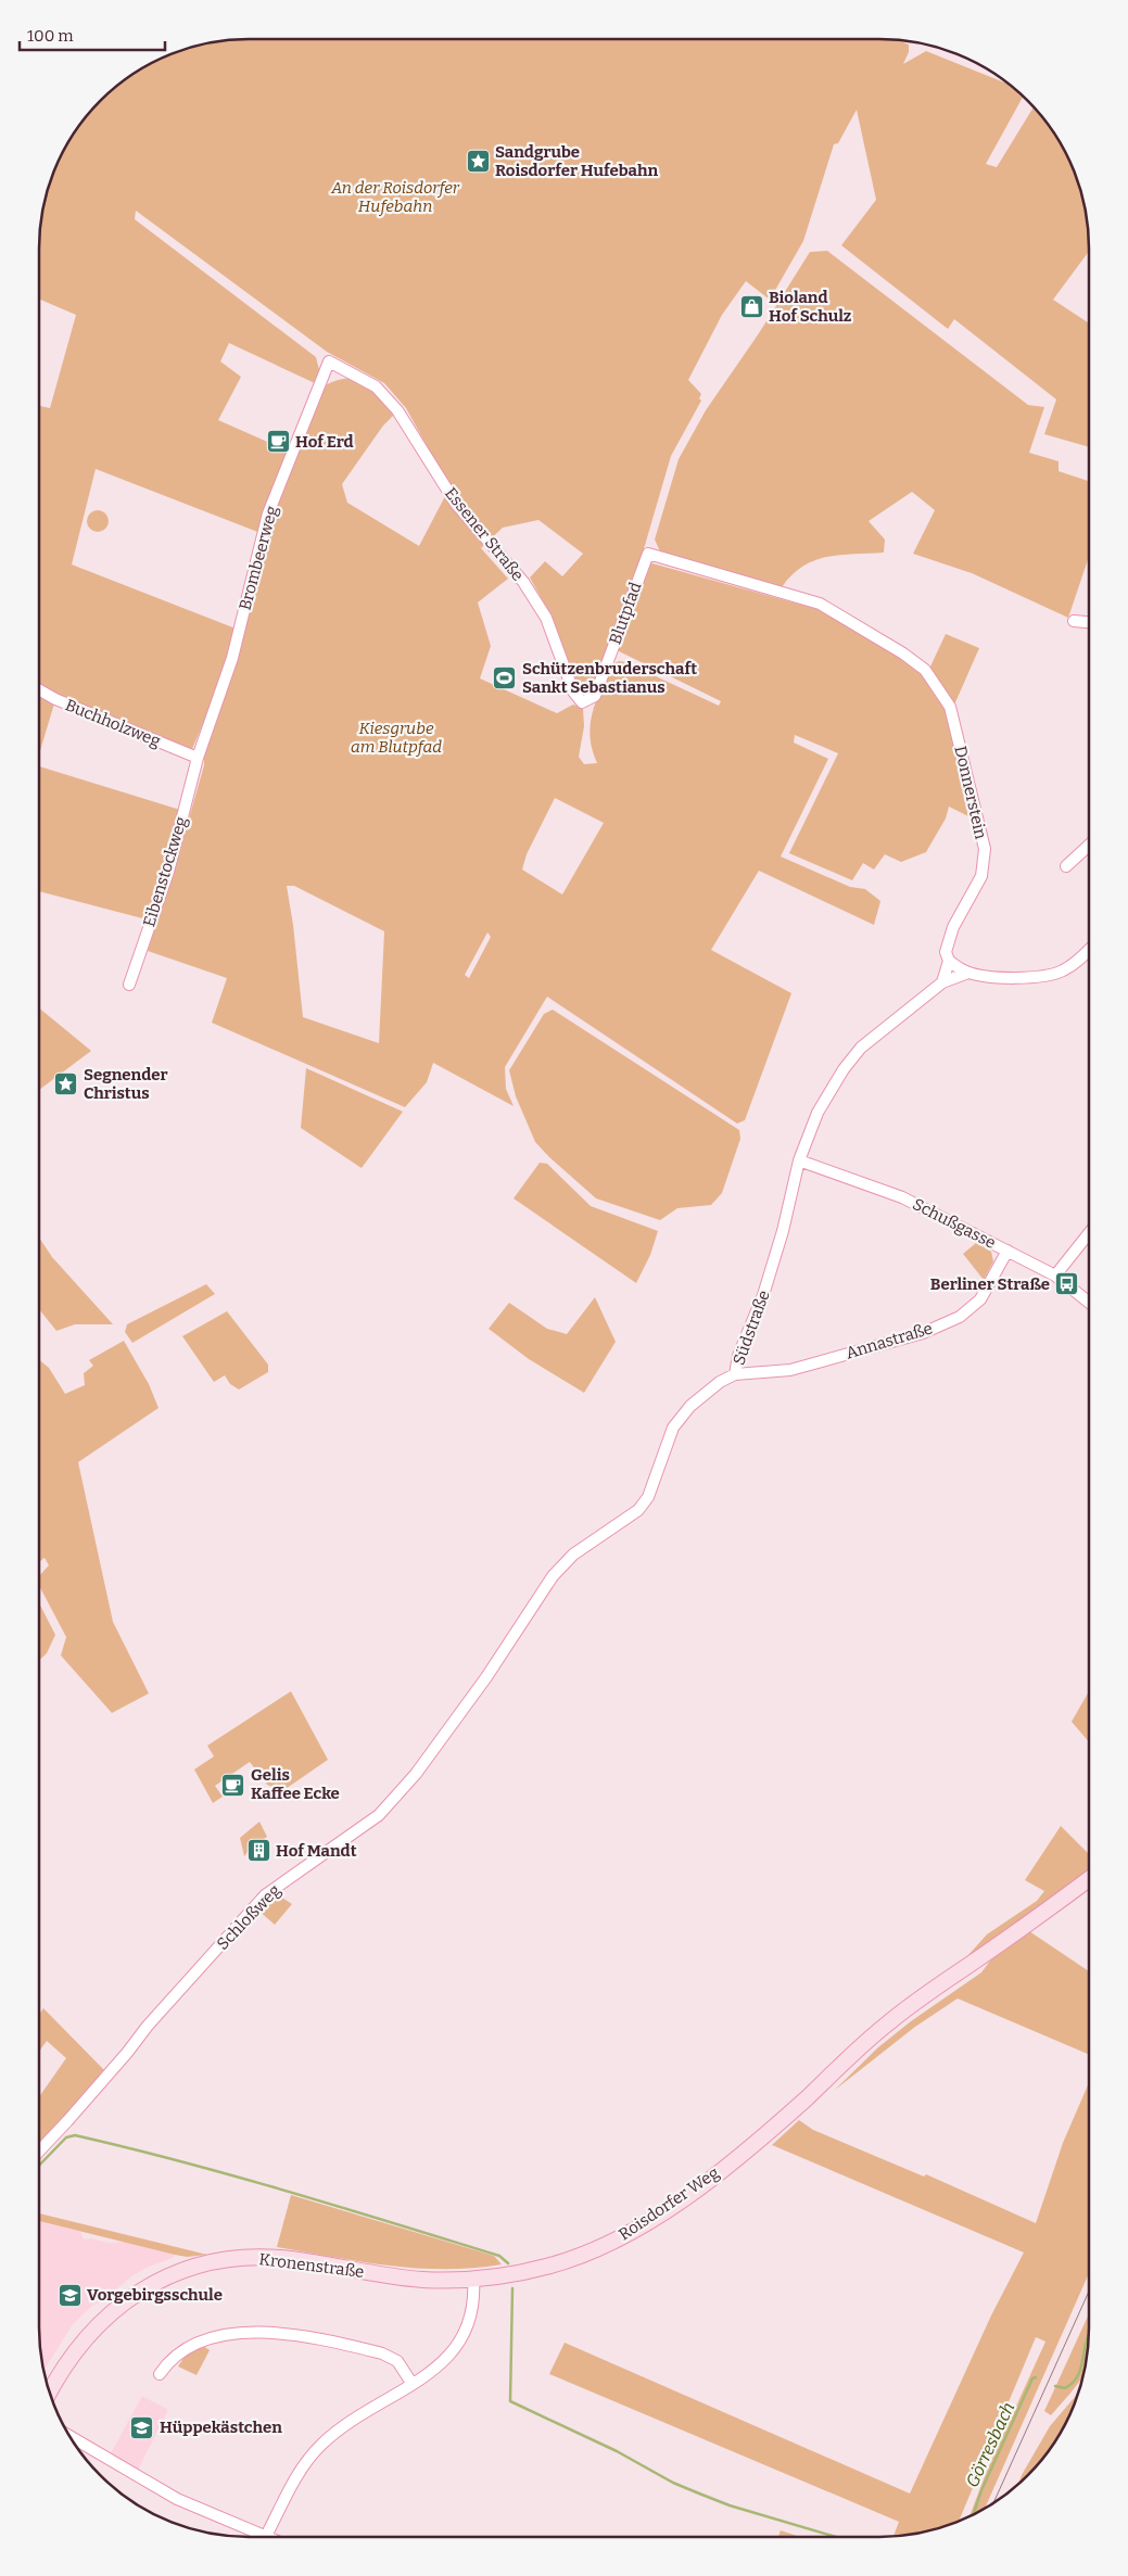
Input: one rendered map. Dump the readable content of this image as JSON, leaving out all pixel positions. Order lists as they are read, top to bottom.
{
  "streets": {
    "street": [
      "Essener Straße",
      "Brombeerweg",
      "Blutpfad",
      "Buchholzweg",
      "Donnerstein",
      "Eibenstockweg",
      "Schußgasse",
      "Südstraße",
      "Annastraße",
      "Schloßweg",
      "Roisdorfer Weg",
      "Kronenstraße"
    ]
  },
  "crossings": [
    ["Essener Straße", "Brombeerweg"],
    ["Essener Straße", "Blutpfad"],
    ["Brombeerweg", "Buchholzweg"],
    ["Brombeerweg", "Eibenstockweg"],
    ["Blutpfad", "Donnerstein"],
    ["Buchholzweg", "Eibenstockweg"],
    ["Schußgasse", "Südstraße"],
    ["Schußgasse", "Annastraße"],
    ["Südstraße", "Annastraße"],
    ["Südstraße", "Schloßweg"],
    ["Roisdorfer Weg", "Kronenstraße"]
  ],
  "water": ["Görresbach"],
  "parks": ["An der Roisdorfer Hufebahn", "Kiesgrube am Blutpfad"],
  "places": {
    "place": ["Sandgrube Roisdorfer Hufebahn", "Segnender Christus"],
    "shop": ["Bioland Hof Schulz"],
    "cafe": ["Hof Erd", "Gelis Kaffee Ecke"],
    "sports": ["Schützenbruderschaft Sankt Sebastianus"],
    "bus stop": ["Berliner Straße"],
    "building": ["Hof Mandt"],
    "school or university": ["Vorgebirgsschule", "Hüppekästchen"]
  },
  "scale_bar": "100 m"
}
